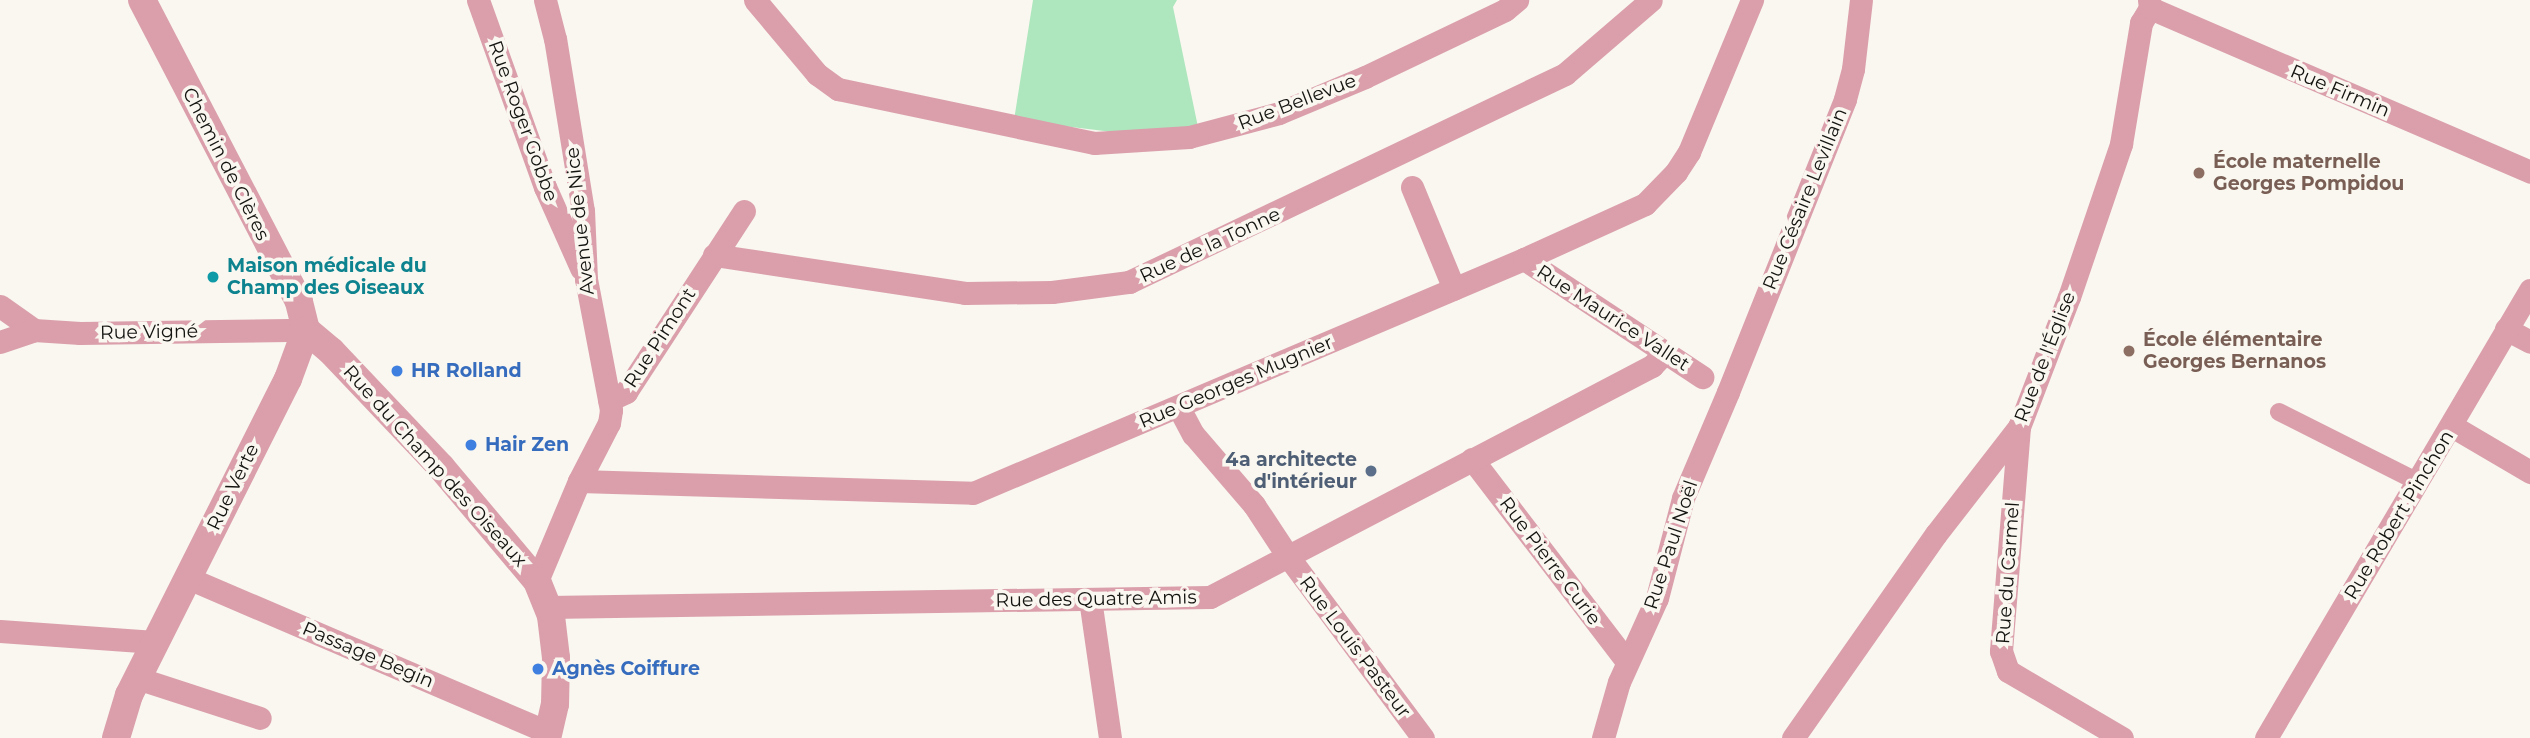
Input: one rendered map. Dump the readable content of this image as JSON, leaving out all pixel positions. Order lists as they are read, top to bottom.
{
  "streets": {
    "street": [
      "Rue Firmin",
      "Rue Bellevue",
      "Rue Roger Gobbe",
      "Chemin de Clères",
      "Rue Césaire Levillain",
      "Avenue de Nice",
      "Rue de la Tonne",
      "Rue Maurice Vallet",
      "Rue Vigné",
      "Rue Pimont",
      "Rue de l'Église",
      "Rue Georges Mugnier",
      "Rue du Champ des Oiseaux",
      "Rue Verte",
      "Rue Robert Pinchon",
      "Rue Paul Noël",
      "Rue Pierre Curie",
      "Rue du Carmel",
      "Rue des Quatre Amis",
      "Rue Louis Pasteur",
      "Passage Begin"
    ]
  },
  "crossings": [
    ["Rue Firmin", "Rue de l'Église"],
    ["Rue Roger Gobbe", "Avenue de Nice"],
    ["Chemin de Clères", "Rue Vigné"],
    ["Chemin de Clères", "Rue du Champ des Oiseaux"],
    ["Chemin de Clères", "Rue Verte"],
    ["Rue Césaire Levillain", "Rue Paul Noël"],
    ["Avenue de Nice", "Rue Pimont"],
    ["Rue de la Tonne", "Rue Pimont"],
    ["Rue Maurice Vallet", "Rue Georges Mugnier"],
    ["Rue Maurice Vallet", "Rue des Quatre Amis"],
    ["Rue Vigné", "Rue du Champ des Oiseaux"],
    ["Rue Vigné", "Rue Verte"],
    ["Rue Pimont", "Rue Georges Mugnier"],
    ["Rue Pimont", "Rue du Champ des Oiseaux"],
    ["Rue de l'Église", "Rue du Carmel"],
    ["Rue Georges Mugnier", "Rue Louis Pasteur"],
    ["Rue du Champ des Oiseaux", "Rue Verte"],
    ["Rue du Champ des Oiseaux", "Rue des Quatre Amis"],
    ["Rue du Champ des Oiseaux", "Passage Begin"],
    ["Rue Verte", "Passage Begin"],
    ["Rue Paul Noël", "Rue Pierre Curie"],
    ["Rue Pierre Curie", "Rue des Quatre Amis"],
    ["Rue des Quatre Amis", "Rue Louis Pasteur"]
  ],
  "places": [
    "École maternelle Georges Pompidou",
    "Maison médicale du Champ des Oiseaux",
    "École élémentaire Georges Bernanos",
    "HR Rolland",
    "Hair Zen",
    "4a architecte d'intérieur",
    "Agnès Coiffure"
  ]
}
